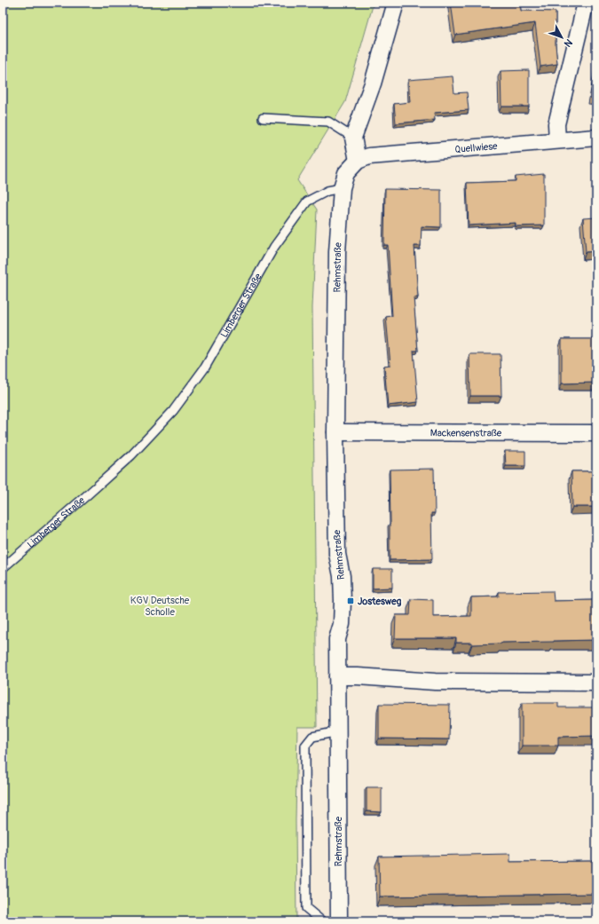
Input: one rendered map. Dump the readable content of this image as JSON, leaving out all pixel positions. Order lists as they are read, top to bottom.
{
  "streets": {
    "street": ["Quellwiese", "Rehmstraße", "Mackensenstraße"],
    "lane": ["Limberger Straße"]
  },
  "crossings": [
    ["Rehmstraße", "Limberger Straße"],
    ["Rehmstraße", "Mackensenstraße"]
  ],
  "parks": ["KGV Deutsche Scholle"],
  "places": {
    "transit": ["Jostesweg"]
  },
  "north": "bottom right"
}
